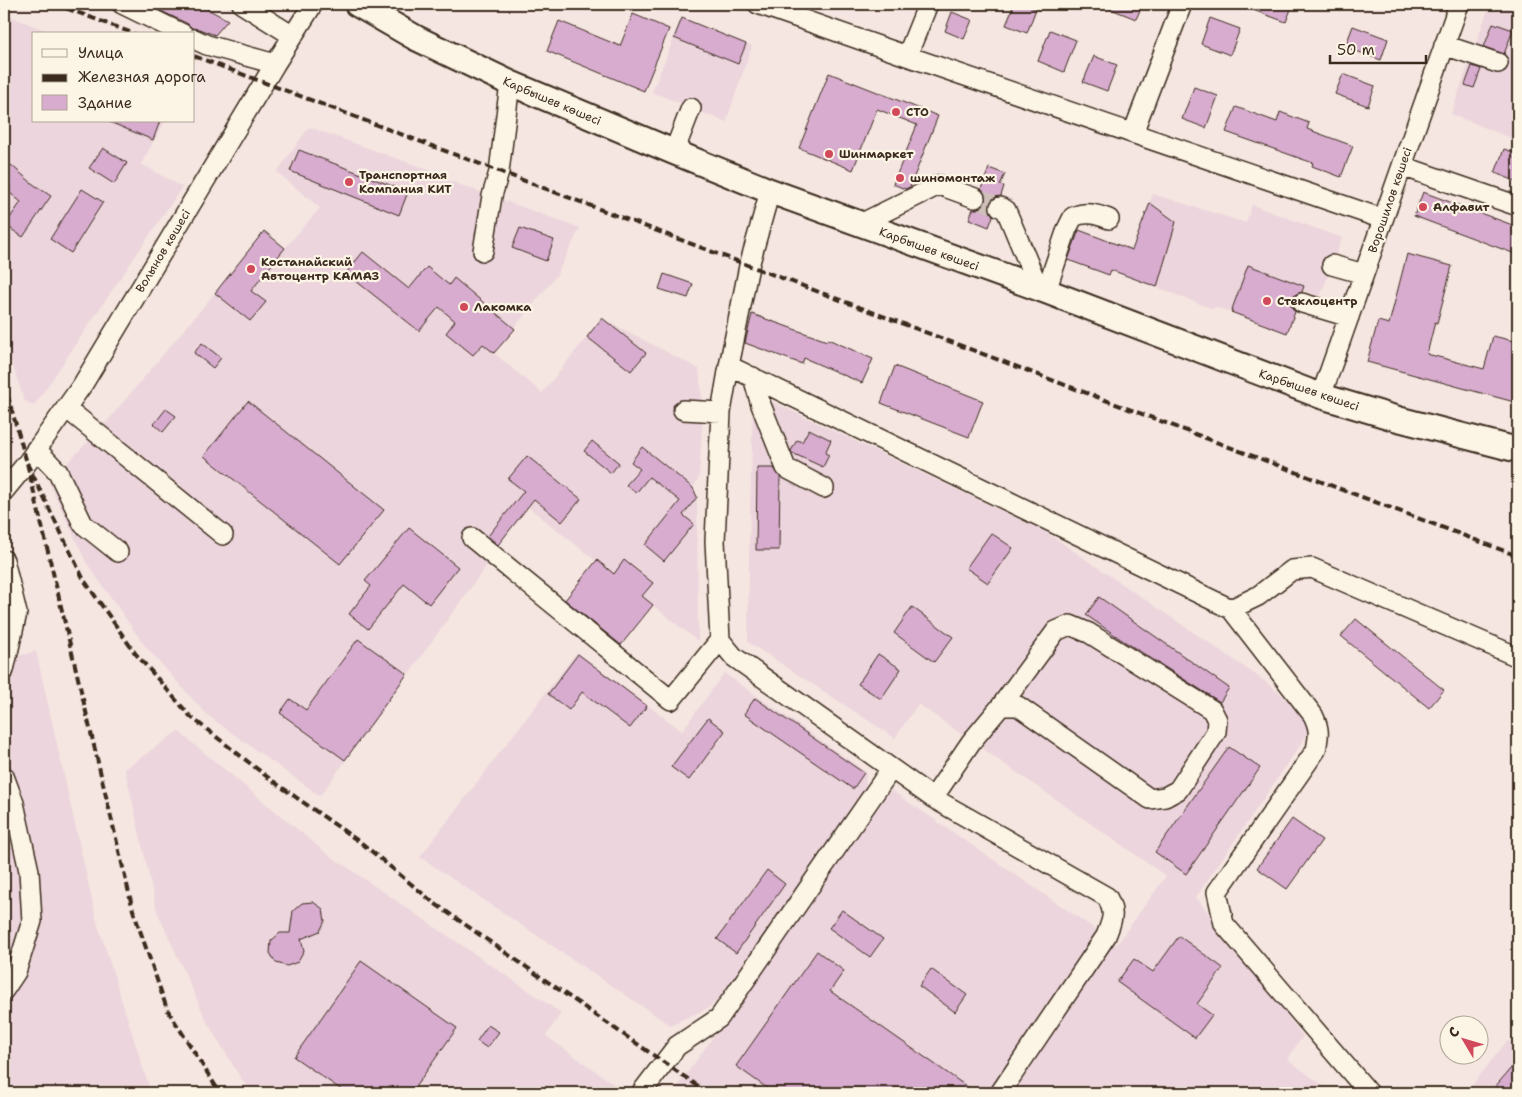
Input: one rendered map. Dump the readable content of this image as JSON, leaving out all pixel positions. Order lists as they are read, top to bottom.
{
  "streets": {
    "main road": ["Карбышев көшесі"],
    "street": ["Ворошилов көшесі", "Волынов көшесі"]
  },
  "crossings": [
    ["Карбышев көшесі", "Ворошилов көшесі"]
  ],
  "places": [
    "СТО",
    "Шинмаркет",
    "шиномонтаж",
    "Транспортная Компания КИТ",
    "Алфавит",
    "Костанайский Автоцентр КАМАЗ",
    "Стеклоцентр",
    "Лакомка"
  ],
  "legend": ["Улица", "Железная дорога", "Здание"],
  "scale_bar": "50 m",
  "north": "top left"
}
